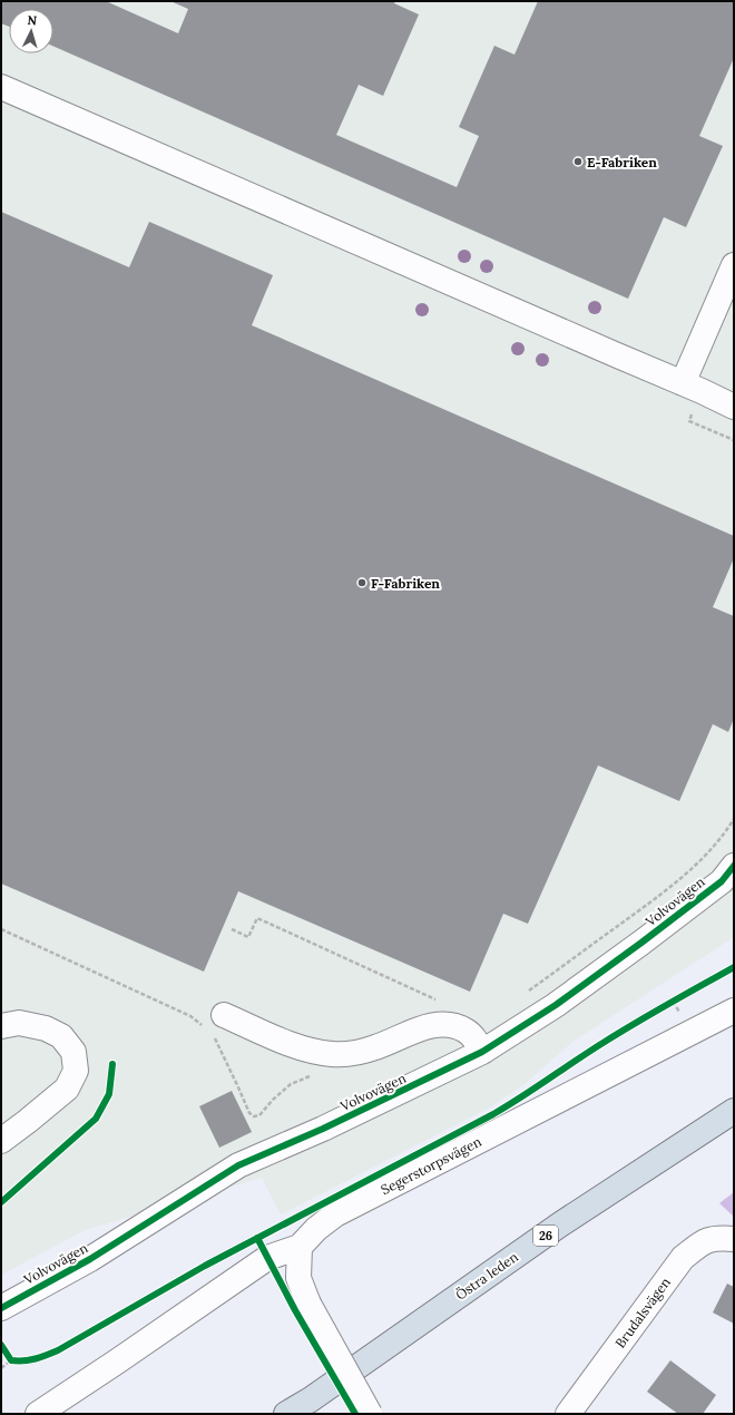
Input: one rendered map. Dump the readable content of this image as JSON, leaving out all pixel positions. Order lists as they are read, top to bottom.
{
  "streets": {
    "highway": ["26", "Östra leden"],
    "street": ["Volvovägen", "Segerstorpsvägen", "Brudalsvägen"]
  },
  "places": ["E-Fabriken", "F-Fabriken"],
  "north": "top"
}
